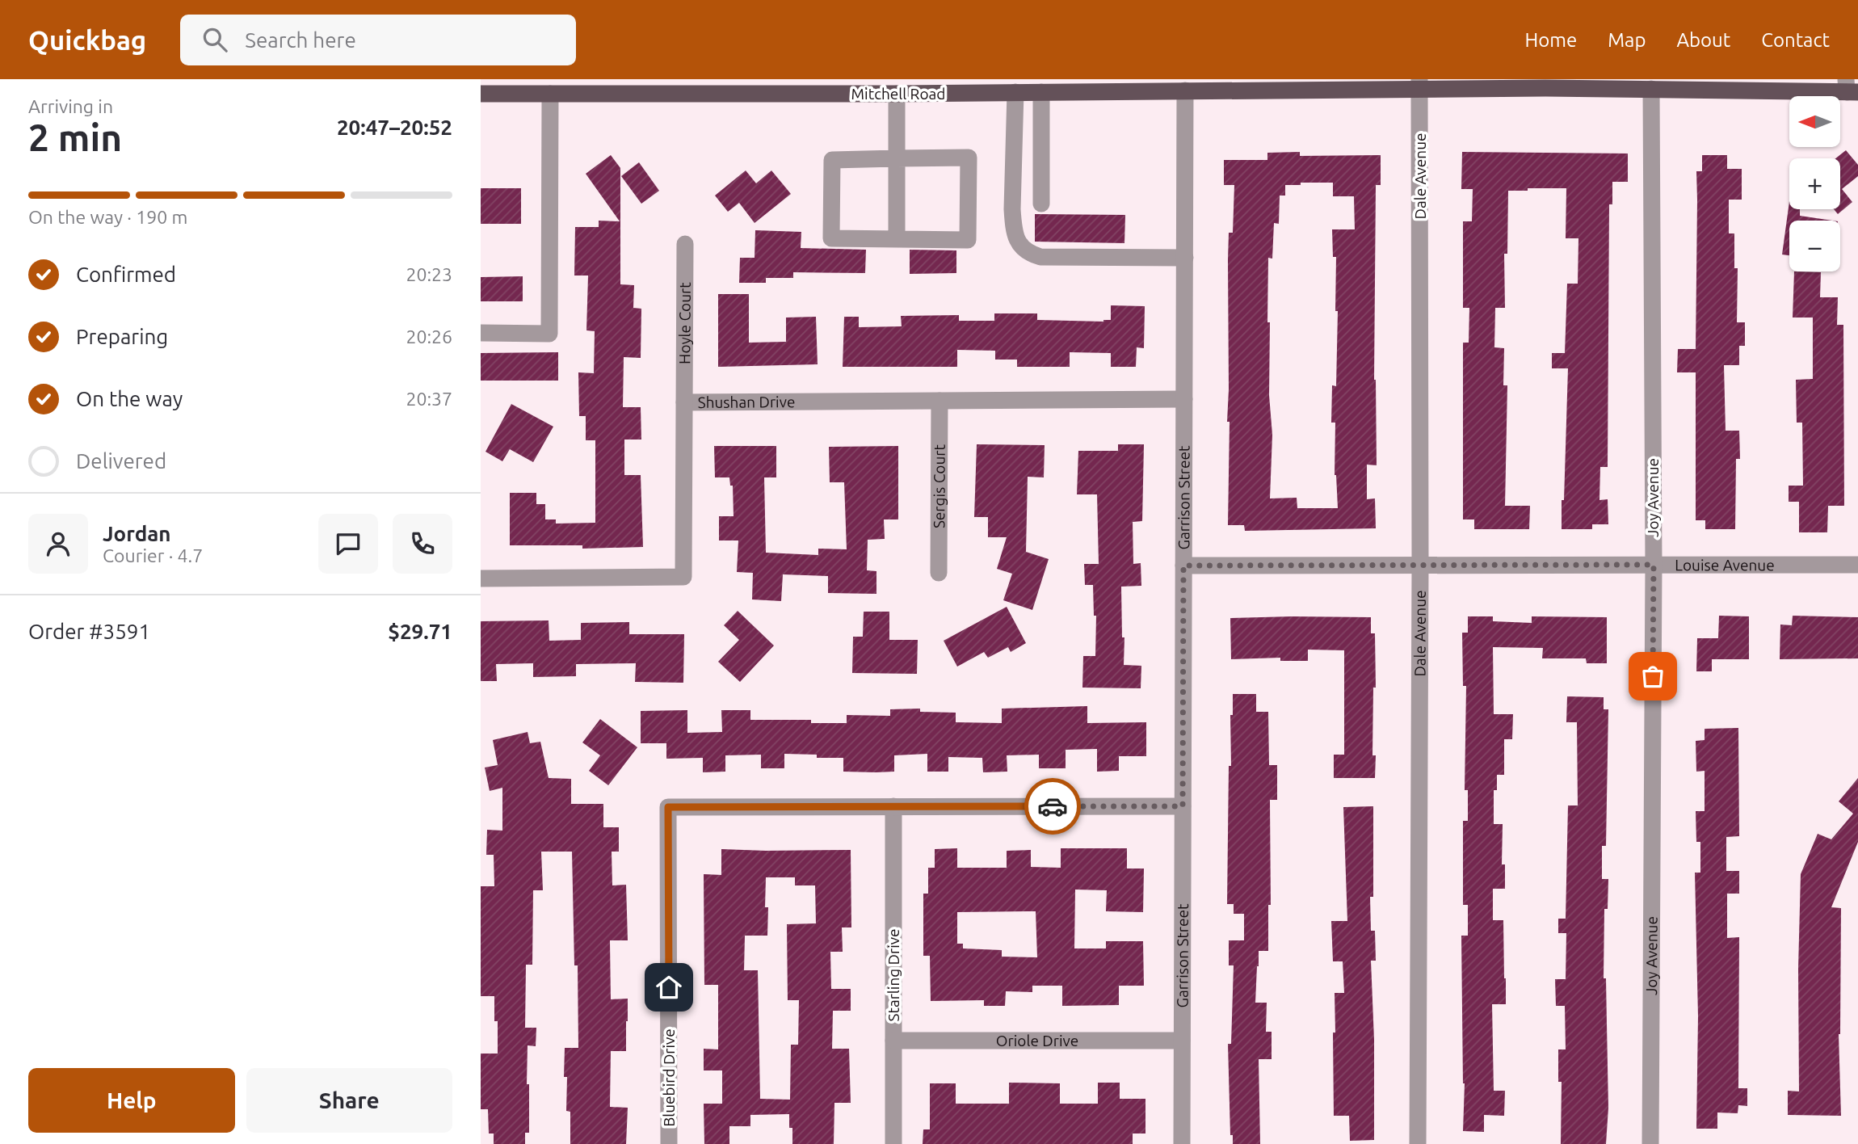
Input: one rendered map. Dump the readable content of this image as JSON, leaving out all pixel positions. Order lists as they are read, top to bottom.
{
  "streets": {
    "main road": ["Mitchell Road"],
    "street": [
      "Dale Avenue",
      "Hoyle Court",
      "Shushan Drive",
      "Sergis Court",
      "Joy Avenue",
      "Garrison Street",
      "Louise Avenue",
      "Starling Drive",
      "Oriole Drive",
      "Bluebird Drive"
    ]
  },
  "crossings": [
    ["Mitchell Road", "Dale Avenue"],
    ["Mitchell Road", "Joy Avenue"],
    ["Mitchell Road", "Garrison Street"],
    ["Dale Avenue", "Louise Avenue"],
    ["Hoyle Court", "Shushan Drive"],
    ["Shushan Drive", "Sergis Court"],
    ["Shushan Drive", "Garrison Street"],
    ["Joy Avenue", "Louise Avenue"],
    ["Garrison Street", "Louise Avenue"],
    ["Garrison Street", "Oriole Drive"],
    ["Starling Drive", "Oriole Drive"],
    ["Starling Drive", "Bluebird Drive"]
  ],
  "north": "left",
  "page": {
    "header": "Quickbag",
    "search": "Search here",
    "nav": [
      "Home",
      "Map",
      "About",
      "Contact"
    ],
    "heading": ["2 min", "Arriving in", "20:47–20:52"],
    "panel": [
      "Jordan",
      "Courier · 4.7",
      "Order #3591",
      "$29.71"
    ],
    "map_buttons": ["+", "−"],
    "bar": "On the way · 190 m",
    "list": [
      ["Confirmed", "20:23"],
      ["Preparing", "20:26"],
      ["On the way", "20:37"],
      "Delivered"
    ],
    "buttons": ["Help", "Share"]
  }
}
